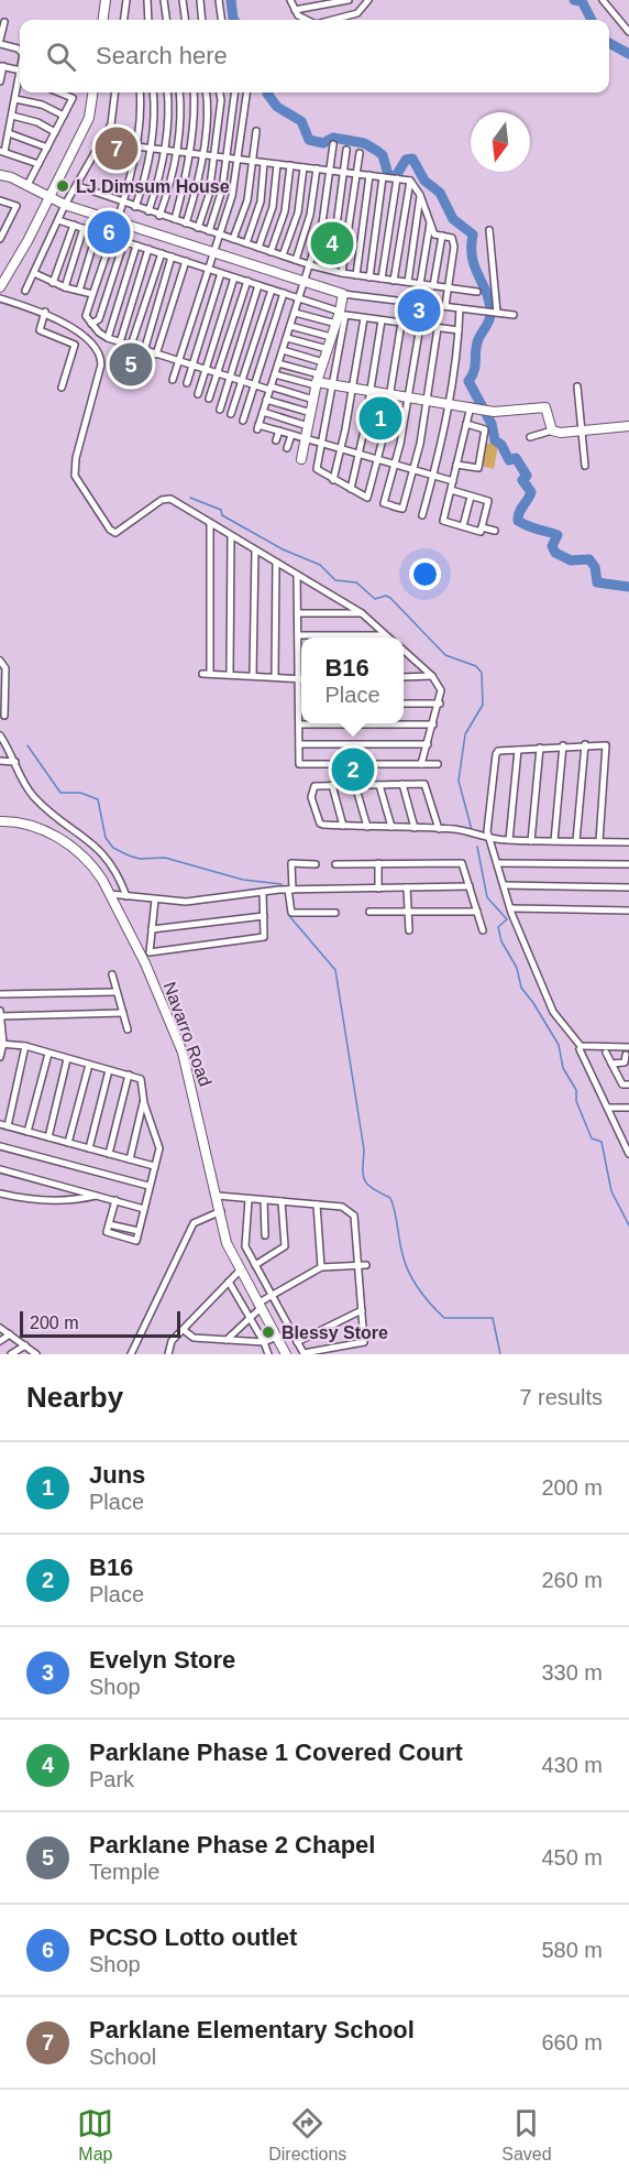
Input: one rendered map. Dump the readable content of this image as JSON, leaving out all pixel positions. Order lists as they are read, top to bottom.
{
  "streets": {
    "street": ["Navarro Road"]
  },
  "places": ["LJ Dimsum House", "Blessy Store"],
  "scale_bar": "200 m",
  "north": "bottom",
  "page": {
    "search": "Search here",
    "pins": [
      "7",
      "6",
      "4",
      "3",
      "5",
      "1",
      "2"
    ],
    "popup": ["B16", "Place"],
    "scale": "200 m",
    "heading": ["Nearby", "7 results"],
    "list": [
      {
        "mark": "1",
        "name": "Juns",
        "note": "Place",
        "value": "200 m"
      },
      {
        "mark": "2",
        "name": "B16",
        "note": "Place",
        "value": "260 m"
      },
      {
        "mark": "3",
        "name": "Evelyn Store",
        "note": "Shop",
        "value": "330 m"
      },
      {
        "mark": "4",
        "name": "Parklane Phase 1 Covered Court",
        "note": "Park",
        "value": "430 m"
      },
      {
        "mark": "5",
        "name": "Parklane Phase 2 Chapel",
        "note": "Temple",
        "value": "450 m"
      },
      {
        "mark": "6",
        "name": "PCSO Lotto outlet",
        "note": "Shop",
        "value": "580 m"
      },
      {
        "mark": "7",
        "name": "Parklane Elementary School",
        "note": "School",
        "value": "660 m"
      }
    ],
    "nav": ["Map", "Directions", "Saved"]
  }
}
